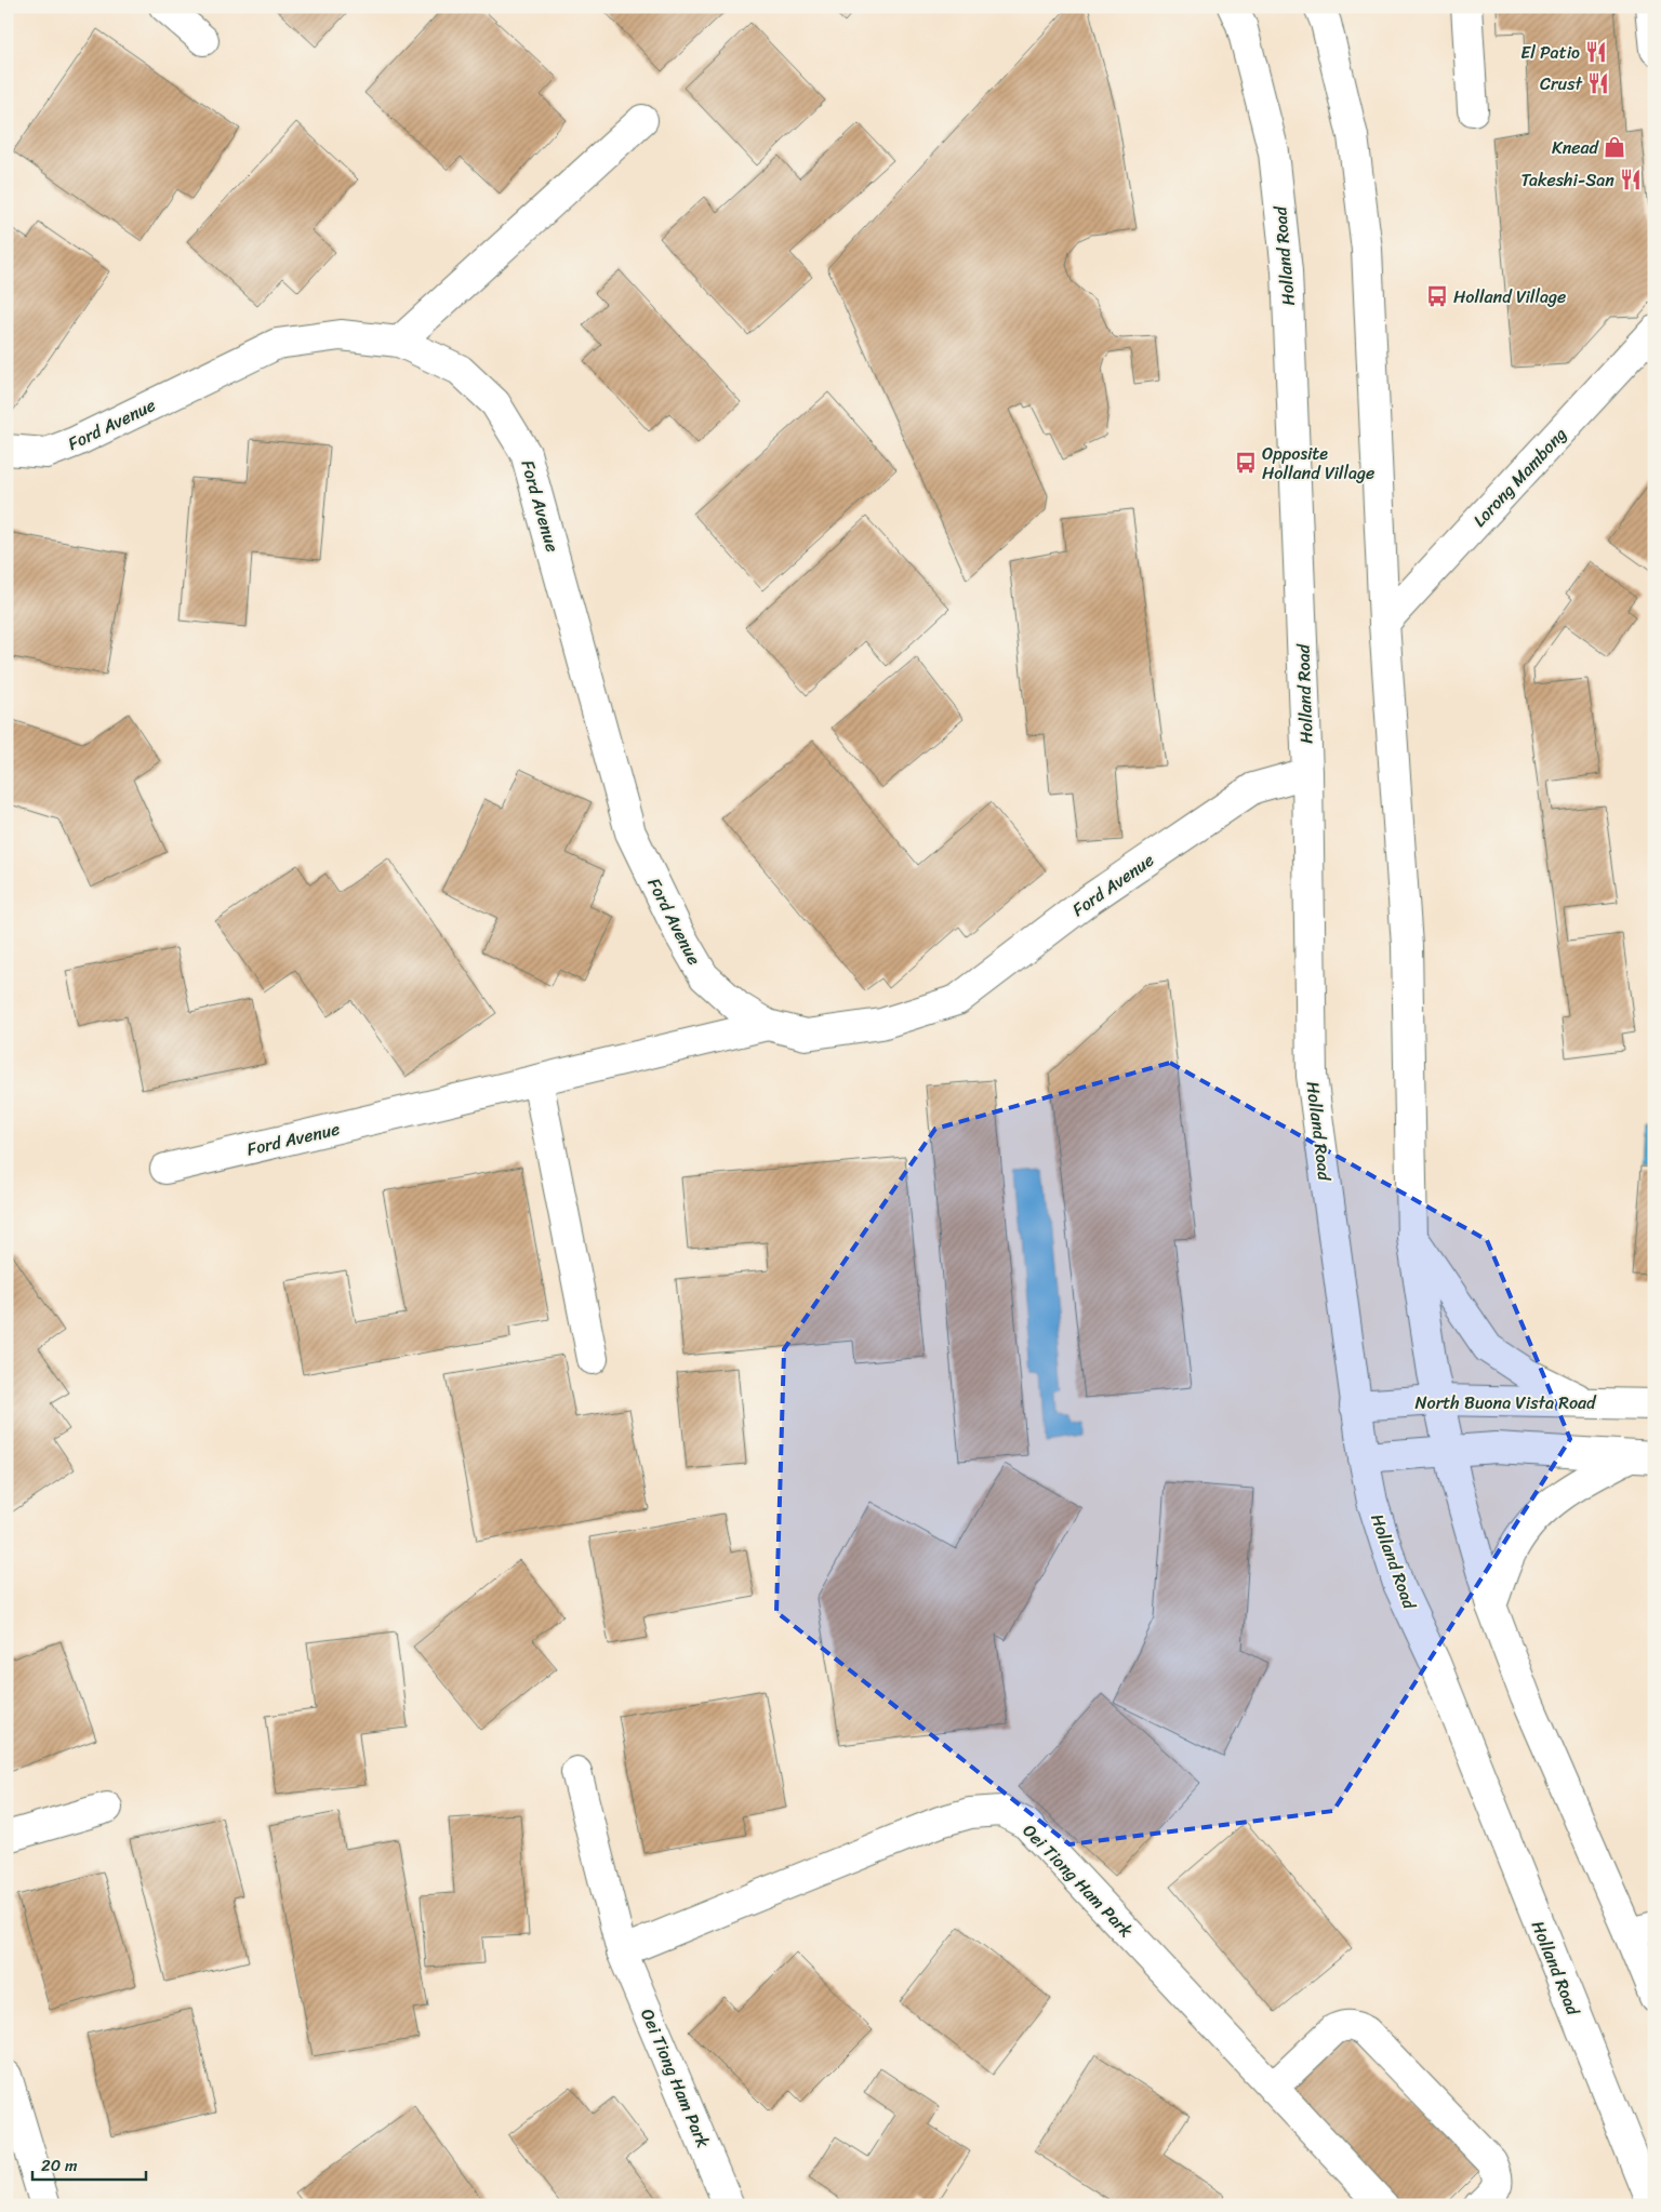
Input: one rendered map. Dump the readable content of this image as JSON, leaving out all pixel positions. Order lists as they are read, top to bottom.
{
  "streets": {
    "main road": [
      "Holland Road",
      "Ford Avenue",
      "Lorong Mambong",
      "North Buona Vista Road",
      "Oei Tiong Ham Park"
    ]
  },
  "crossings": [
    ["Holland Road", "Ford Avenue"],
    ["Holland Road", "North Buona Vista Road"]
  ],
  "places": {
    "restaurant": ["El Patio", "Crust", "Takeshi-San"],
    "shop": ["Knead"],
    "bus stop": ["Holland Village", "Opposite Holland Village"]
  },
  "scale_bar": "20 m"
}
